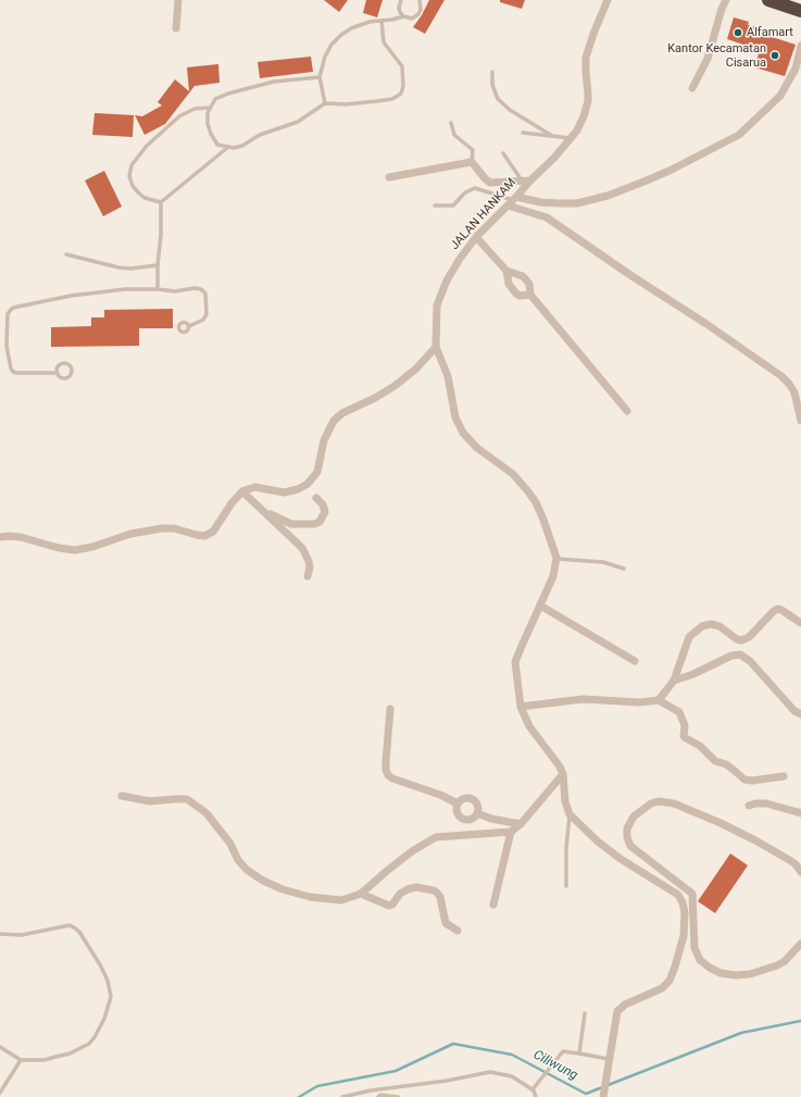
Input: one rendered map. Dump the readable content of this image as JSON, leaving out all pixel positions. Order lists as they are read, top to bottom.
{
  "streets": {
    "street": ["JALAN HANKAM"]
  },
  "water": ["Ciliwung"],
  "places": ["Alfamart", "Kantor Kecamatan Cisarua"]
}
